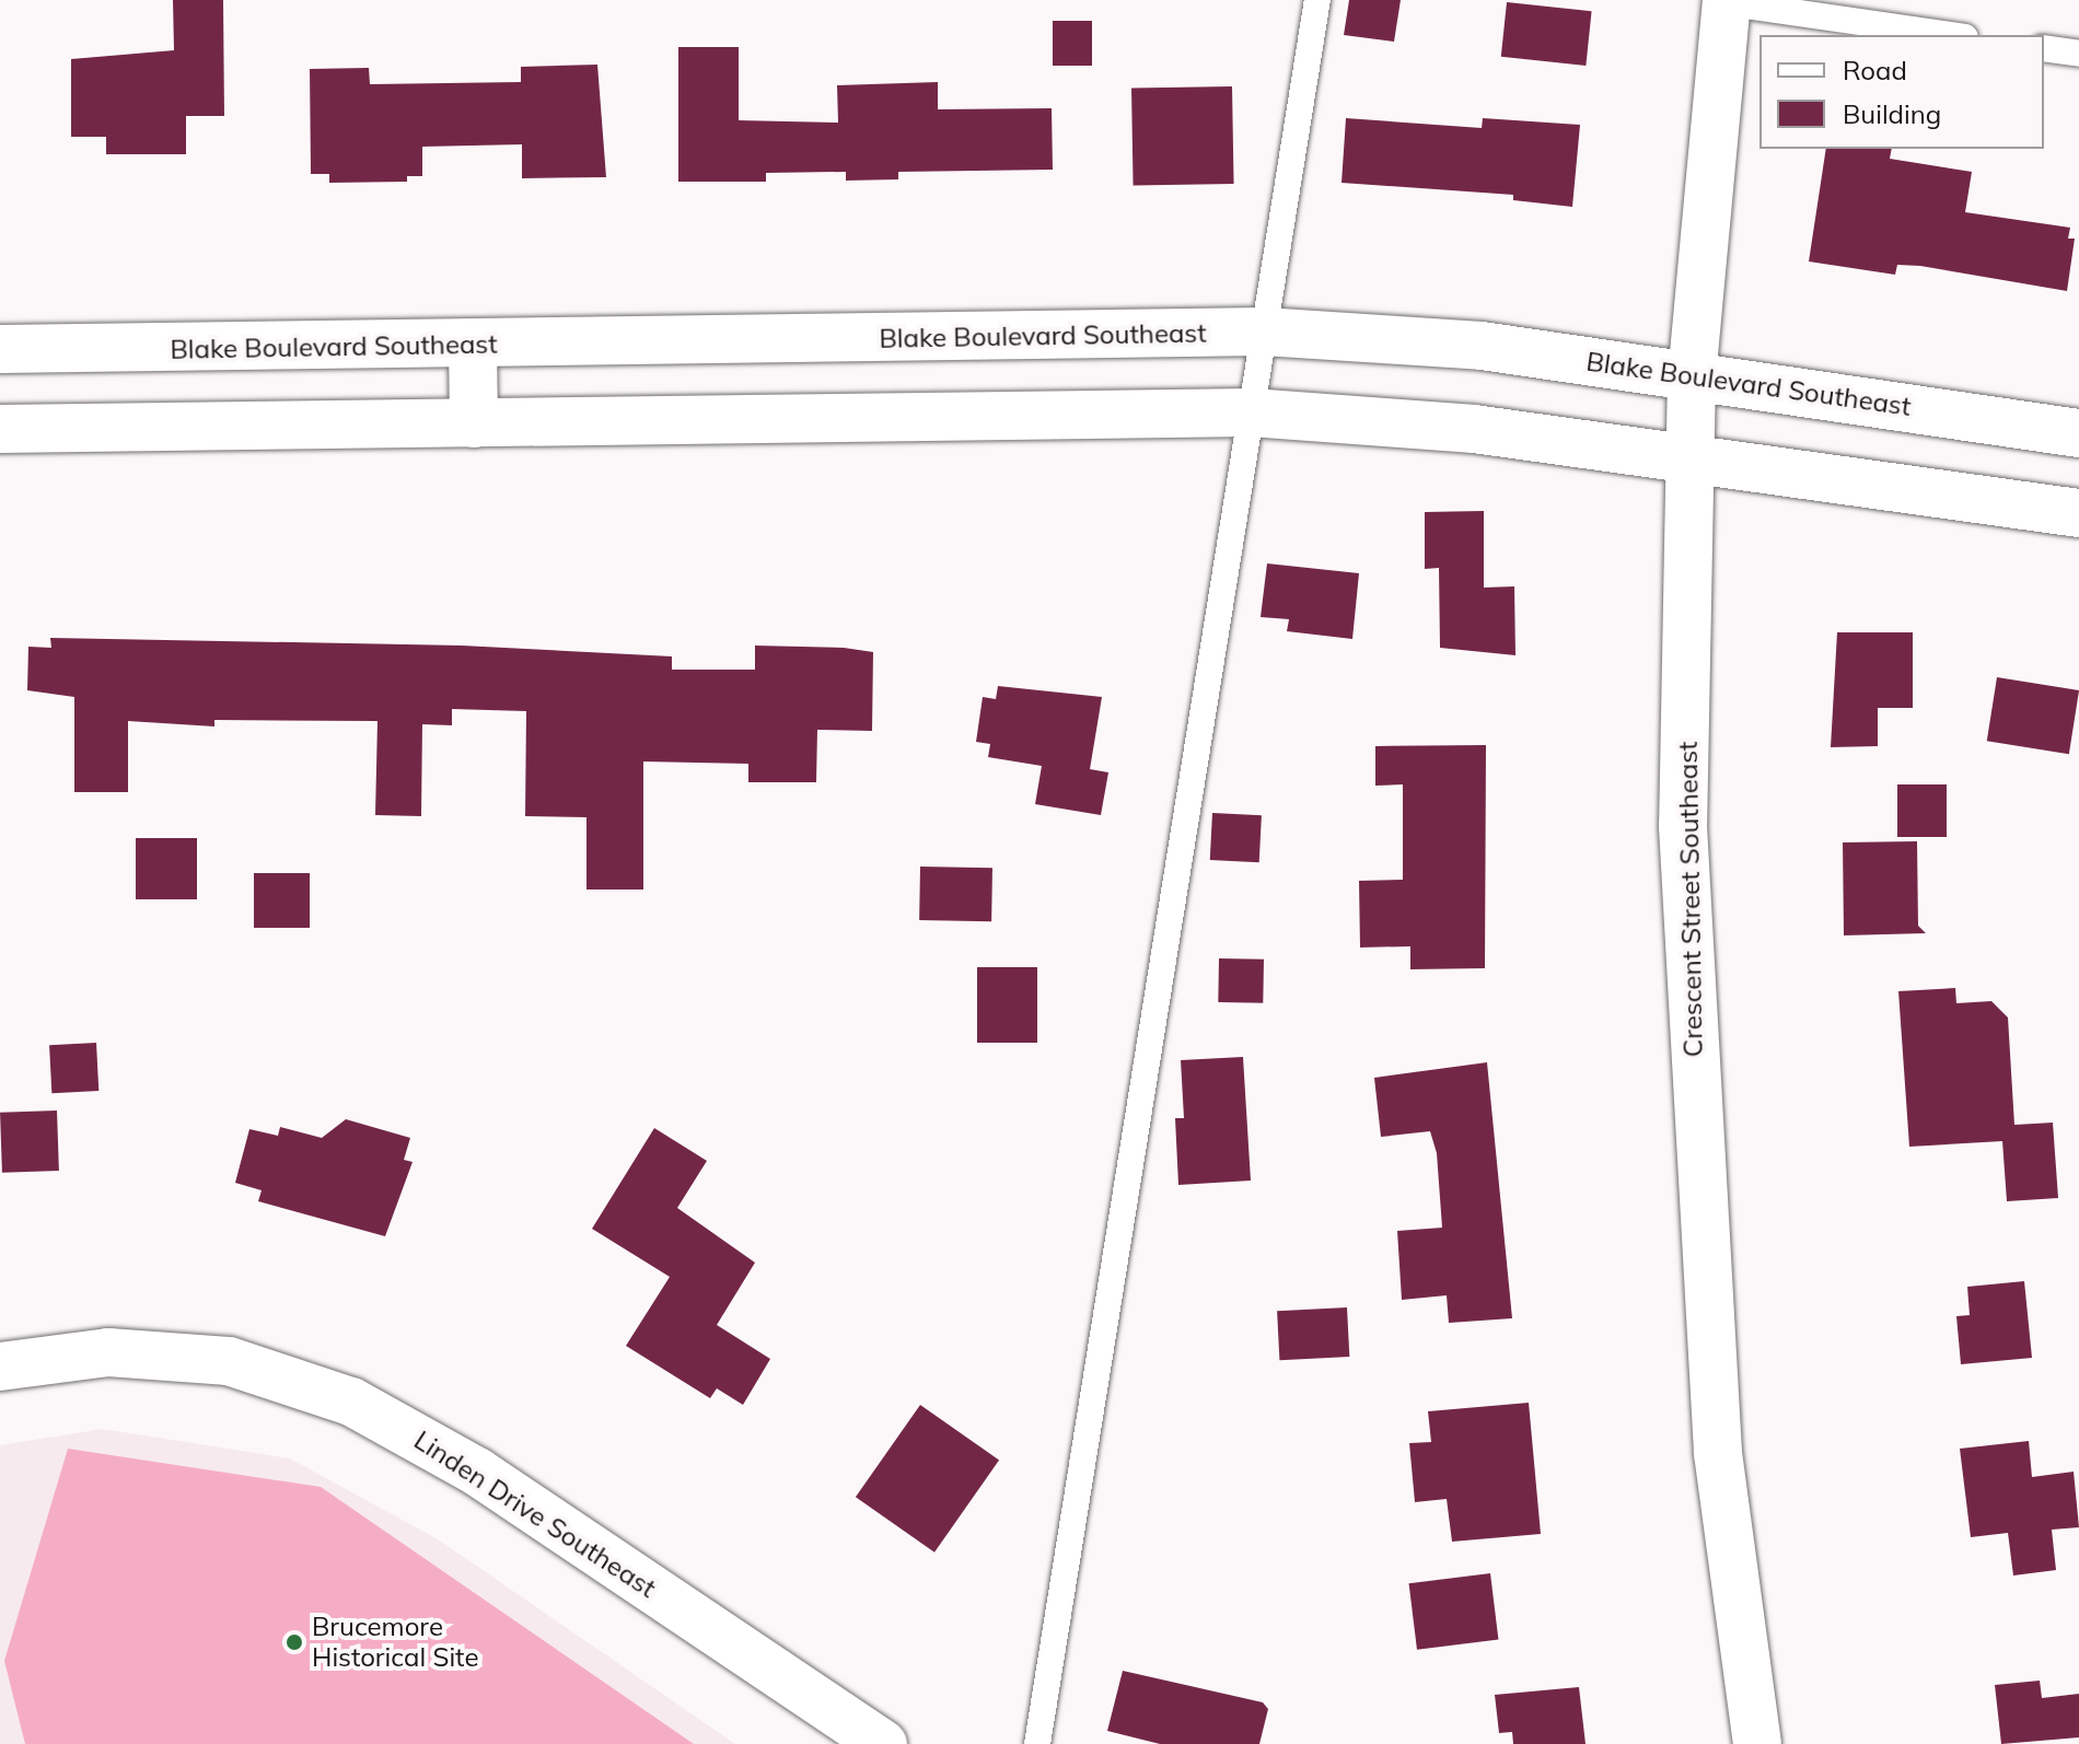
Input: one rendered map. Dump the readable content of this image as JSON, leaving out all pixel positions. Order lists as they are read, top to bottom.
{
  "streets": {
    "street": ["Blake Boulevard Southeast", "Crescent Street Southeast", "Linden Drive Southeast"]
  },
  "crossings": [
    ["Blake Boulevard Southeast", "Crescent Street Southeast"]
  ],
  "places": ["Brucemore Historical Site"],
  "legend": ["Road", "Building"]
}
